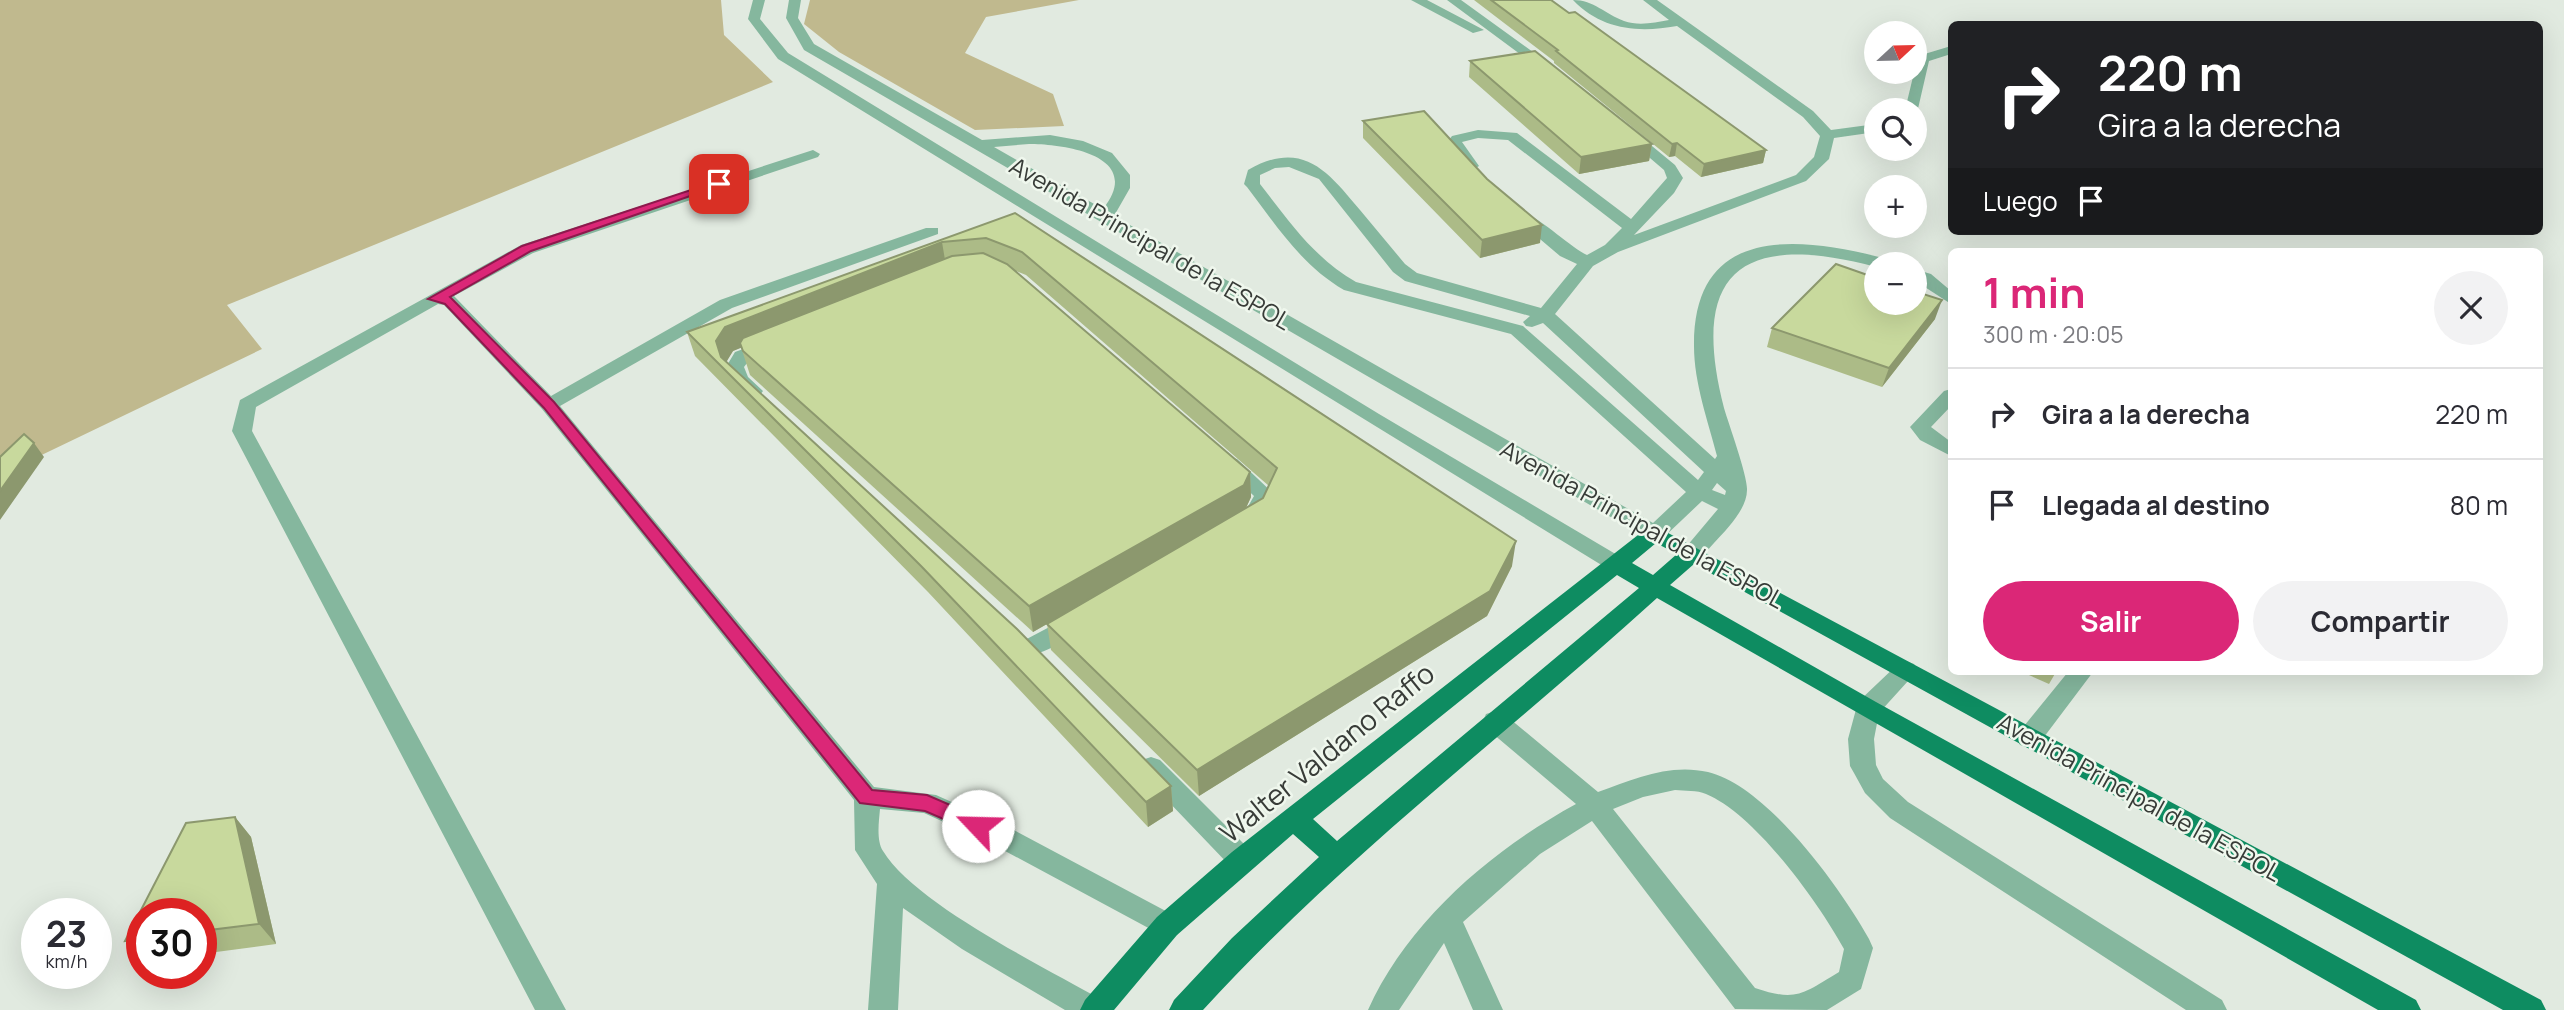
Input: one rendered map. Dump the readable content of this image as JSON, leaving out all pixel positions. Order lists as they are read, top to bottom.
{
  "streets": {
    "main road": ["Avenida Principal de la ESPOL", "Walter Valdano Raffo"]
  },
  "crossings": [
    ["Avenida Principal de la ESPOL", "Walter Valdano Raffo"]
  ],
  "north": "right",
  "page": {
    "map_buttons": ["+", "−"],
    "turn": ["220 m", "Gira a la derecha"],
    "then": "Luego",
    "heading": ["1 min", "300 m · 20:05"],
    "list": [
      {
        "name": "Gira a la derecha",
        "value": "220 m"
      },
      {
        "name": "Llegada al destino",
        "value": "80 m"
      }
    ],
    "buttons": ["Salir", "Compartir"],
    "speed": "23 km/h",
    "limit": "30"
  }
}
